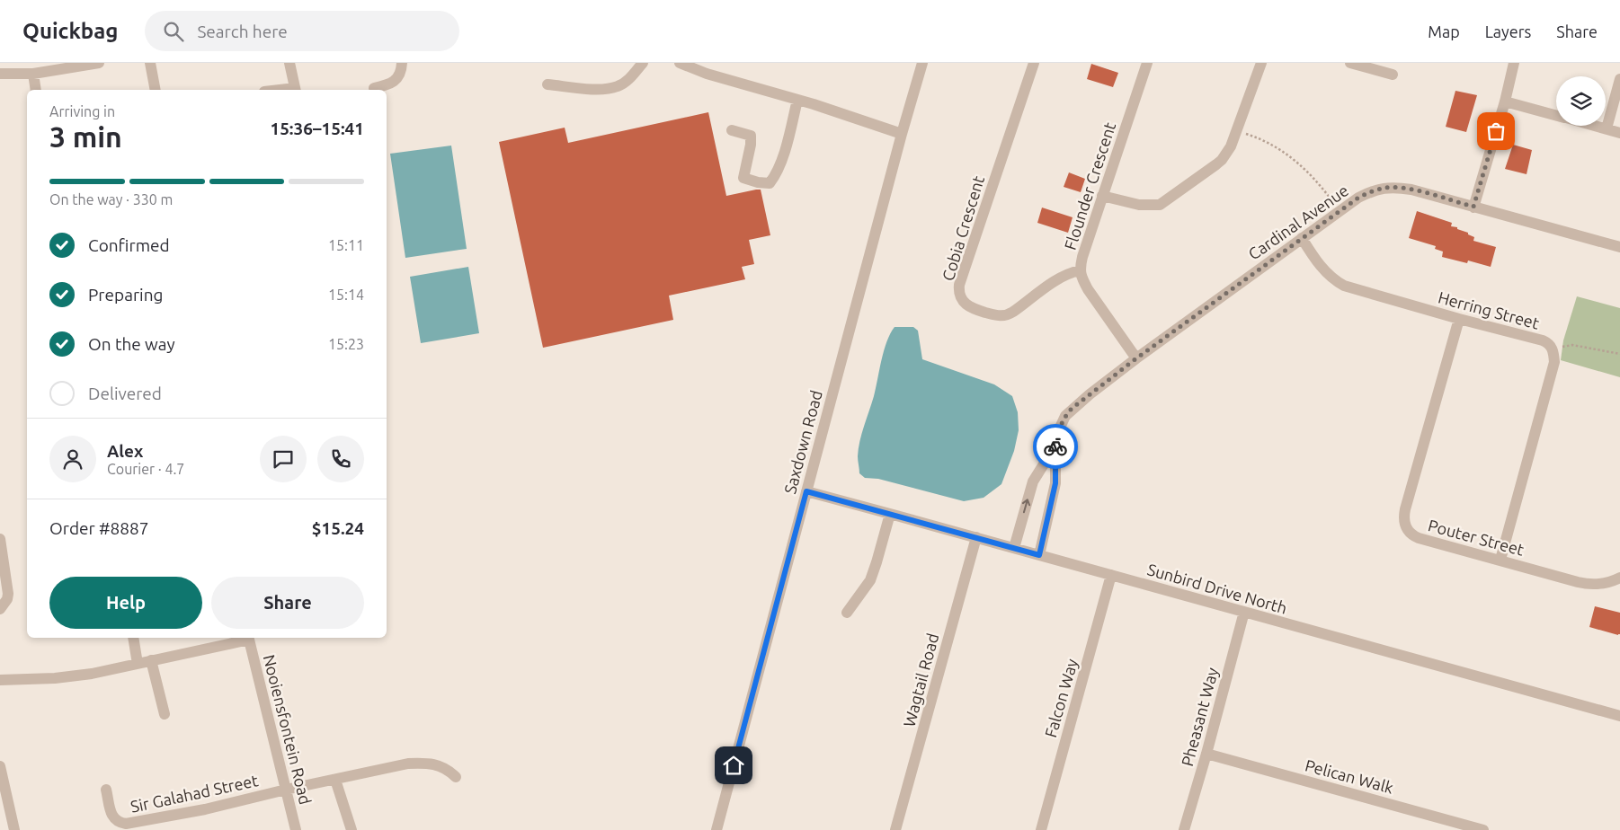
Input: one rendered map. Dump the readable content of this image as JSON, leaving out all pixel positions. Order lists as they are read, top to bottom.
{
  "streets": {
    "street": [
      "Flounder Crescent",
      "Cardinal Avenue",
      "Cobia Crescent",
      "Herring Street",
      "Saxdown Road",
      "Pouter Street",
      "Sunbird Drive North",
      "Wagtail Road",
      "Falcon Way",
      "Pheasant Way",
      "Nooiensfontein Road",
      "Pelican Walk",
      "Sir Galahad Street"
    ]
  },
  "crossings": [
    ["Flounder Crescent", "Cardinal Avenue"],
    ["Flounder Crescent", "Cobia Crescent"],
    ["Cardinal Avenue", "Herring Street"],
    ["Cardinal Avenue", "Sunbird Drive North"],
    ["Herring Street", "Pouter Street"],
    ["Saxdown Road", "Sunbird Drive North"],
    ["Sunbird Drive North", "Wagtail Road"],
    ["Sunbird Drive North", "Falcon Way"],
    ["Sunbird Drive North", "Pheasant Way"],
    ["Pheasant Way", "Pelican Walk"],
    ["Nooiensfontein Road", "Sir Galahad Street"]
  ],
  "page": {
    "header": "Quickbag",
    "search": "Search here",
    "nav": ["Map", "Layers", "Share"],
    "heading": ["3 min", "Arriving in", "15:36–15:41"],
    "panel": [
      "Alex",
      "Courier · 4.7",
      "Order #8887",
      "$15.24"
    ],
    "bar": "On the way · 330 m",
    "list": [
      ["Confirmed", "15:11"],
      ["Preparing", "15:14"],
      ["On the way", "15:23"],
      "Delivered"
    ],
    "buttons": ["Help", "Share"]
  }
}
